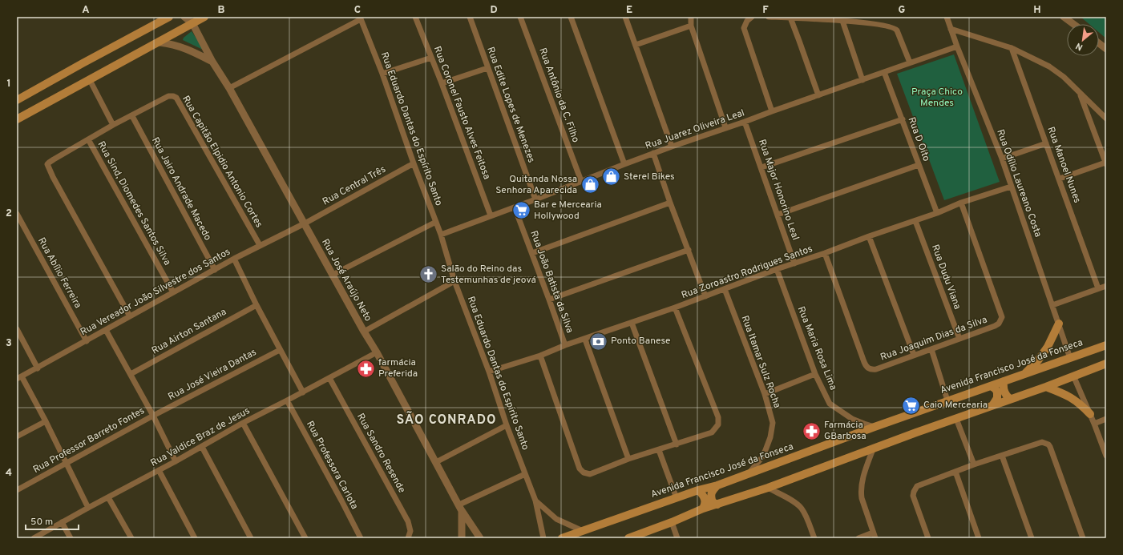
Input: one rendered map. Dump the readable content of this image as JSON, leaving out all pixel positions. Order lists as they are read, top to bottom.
{
  "streets": {
    "main road": ["Avenida Francisco José da Fonseca"],
    "street": [
      "Rua Antônio da C. Filho",
      "Rua Edite Lopes de Menezes",
      "Rua Coronel Fausto Alves Feitosa",
      "Rua Eduardo Dantas do Espírito Santo",
      "Rua Juarez Oliveira Leal",
      "Rua D Oito",
      "Rua Capitão Elpidio Antonio Cortes",
      "Rua Manoel Nunes",
      "Rua Odílio Laureano Costa",
      "Rua Central Três",
      "Rua Jairo Andrade Macedo",
      "Rua Major Honorino Leal",
      "Rua Sind, Diomedes Santos Silva",
      "Rua Zoroastro Rodrigues Santos",
      "Rua Abílio Ferreira",
      "Rua Dudu Viana",
      "Rua José Araújo Neto",
      "Rua João Batista da Silva",
      "Rua Vereador João Silvestre dos Santos",
      "Rua Airton Santana",
      "Rua Joaquim Dias da Silva",
      "Rua Maria Rosa Lima",
      "Rua Itamar Sulz Rocha",
      "Rua José Vieira Dantas",
      "Rua Valdice Braz de Jesus",
      "Rua Professor Barreto Fontes",
      "Rua Sandro Resende",
      "Rua Professora Carlota"
    ]
  },
  "crossings": [
    ["Rua Antônio da C. Filho", "Rua Juarez Oliveira Leal"],
    ["Rua Edite Lopes de Menezes", "Rua Juarez Oliveira Leal"],
    ["Rua Coronel Fausto Alves Feitosa", "Rua Juarez Oliveira Leal"],
    ["Rua Eduardo Dantas do Espírito Santo", "Rua Juarez Oliveira Leal"],
    ["Rua Eduardo Dantas do Espírito Santo", "Rua Central Três"],
    ["Rua Eduardo Dantas do Espírito Santo", "Rua Zoroastro Rodrigues Santos"],
    ["Rua Eduardo Dantas do Espírito Santo", "Avenida Francisco José da Fonseca"],
    ["Rua Juarez Oliveira Leal", "Rua D Oito"],
    ["Rua Juarez Oliveira Leal", "Rua Odílio Laureano Costa"],
    ["Rua Juarez Oliveira Leal", "Rua Major Honorino Leal"],
    ["Rua Juarez Oliveira Leal", "Rua João Batista da Silva"],
    ["Rua D Oito", "Rua Zoroastro Rodrigues Santos"],
    ["Rua Capitão Elpidio Antonio Cortes", "Rua Jairo Andrade Macedo"],
    ["Rua Capitão Elpidio Antonio Cortes", "Rua Sind, Diomedes Santos Silva"],
    ["Rua Capitão Elpidio Antonio Cortes", "Rua Vereador João Silvestre dos Santos"],
    ["Rua Odílio Laureano Costa", "Rua Zoroastro Rodrigues Santos"],
    ["Rua Odílio Laureano Costa", "Avenida Francisco José da Fonseca"],
    ["Rua Central Três", "Rua José Araújo Neto"],
    ["Rua Central Três", "Rua Vereador João Silvestre dos Santos"],
    ["Rua Jairo Andrade Macedo", "Rua Vereador João Silvestre dos Santos"],
    ["Rua Major Honorino Leal", "Rua Zoroastro Rodrigues Santos"],
    ["Rua Sind, Diomedes Santos Silva", "Rua Vereador João Silvestre dos Santos"],
    ["Rua Zoroastro Rodrigues Santos", "Rua Dudu Viana"],
    ["Rua Zoroastro Rodrigues Santos", "Rua João Batista da Silva"],
    ["Rua Zoroastro Rodrigues Santos", "Rua Joaquim Dias da Silva"],
    ["Rua Zoroastro Rodrigues Santos", "Rua Maria Rosa Lima"],
    ["Rua Zoroastro Rodrigues Santos", "Rua Itamar Sulz Rocha"],
    ["Rua Abílio Ferreira", "Rua Vereador João Silvestre dos Santos"],
    ["Rua Dudu Viana", "Rua Joaquim Dias da Silva"],
    ["Rua José Araújo Neto", "Rua Vereador João Silvestre dos Santos"],
    ["Rua José Araújo Neto", "Rua Valdice Braz de Jesus"],
    ["Rua Maria Rosa Lima", "Avenida Francisco José da Fonseca"],
    ["Rua Itamar Sulz Rocha", "Avenida Francisco José da Fonseca"],
    ["Rua José Vieira Dantas", "Rua Professor Barreto Fontes"],
    ["Rua Valdice Braz de Jesus", "Rua Sandro Resende"],
    ["Rua Valdice Braz de Jesus", "Rua Professora Carlota"]
  ],
  "districts": ["SÃO CONRADO"],
  "parks": ["Praça Chico Mendes"],
  "places": {
    "shop": ["Sterel Bikes", "Quitanda Nossa Senhora Aparecida"],
    "supermarket": ["Bar e Mercearia Hollywood", "Caio Mercearia"],
    "church": ["Salão do Reino das Testemunhas de jeová"],
    "bank": ["Ponto Banese"],
    "pharmacy": ["farmácia Preferida", "Farmácia GBarbosa"]
  },
  "scale_bar": "50 m",
  "north": "bottom left",
  "grid": {
    "columns": [
      "A",
      "B",
      "C",
      "D",
      "E",
      "F",
      "G",
      "H"
    ],
    "rows": [
      "1",
      "2",
      "3",
      "4"
    ]
  }
}
